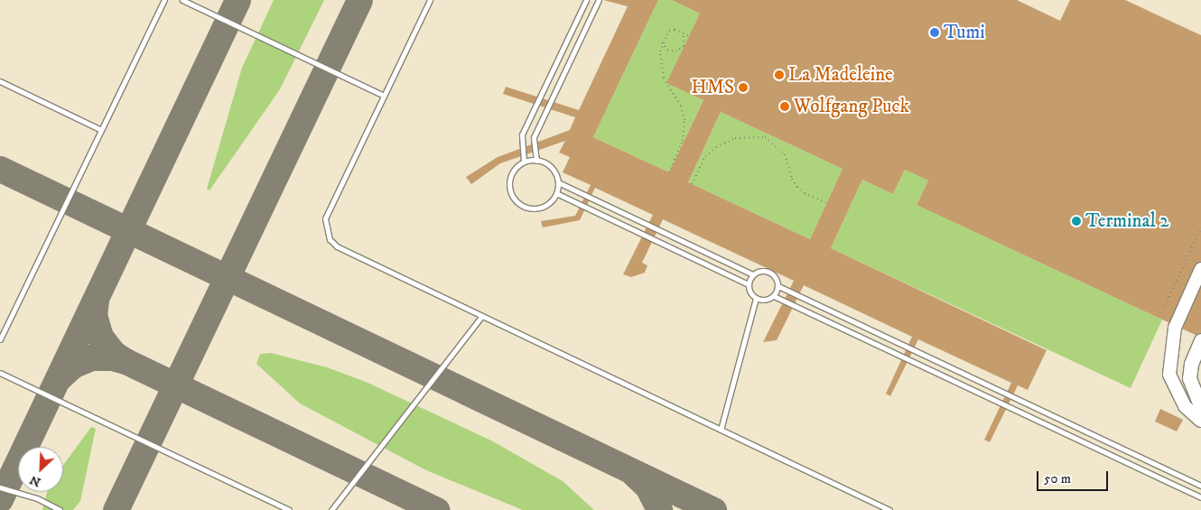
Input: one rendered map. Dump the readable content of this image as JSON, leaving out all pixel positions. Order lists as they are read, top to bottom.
{
  "places": [
    "Tumi",
    "La Madeleine",
    "HMS",
    "Wolfgang Puck",
    "Terminal 2"
  ],
  "scale_bar": "50 m",
  "north": "bottom left"
}
